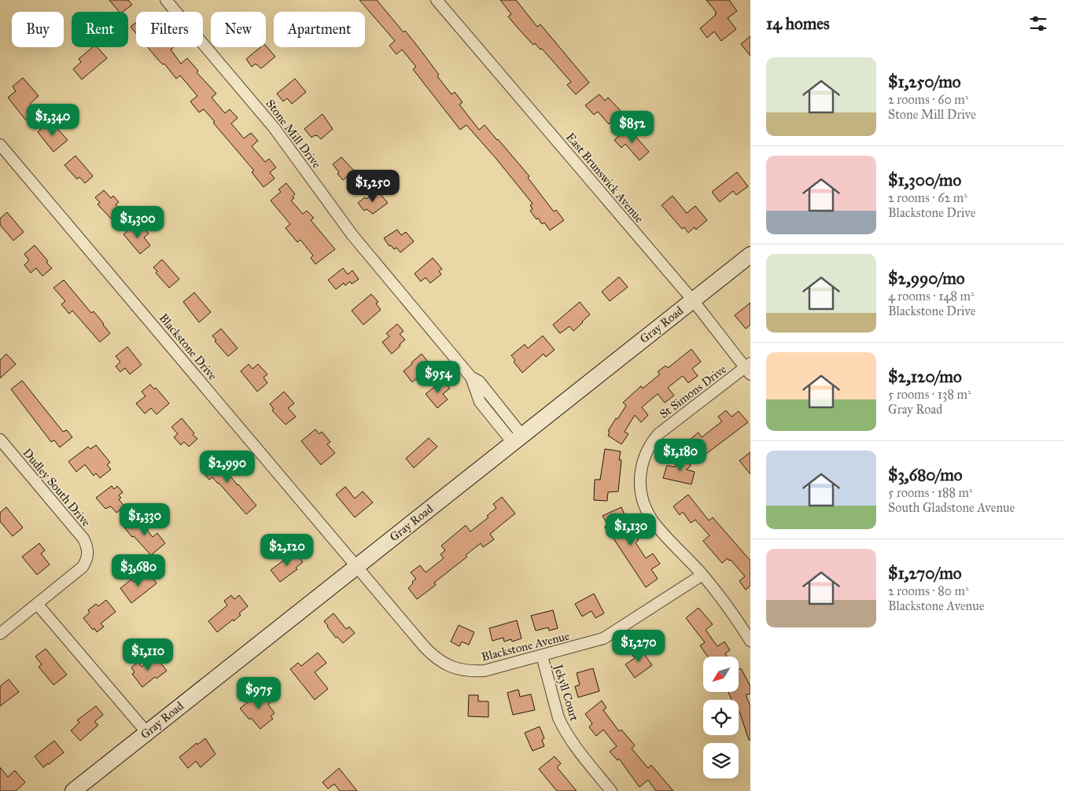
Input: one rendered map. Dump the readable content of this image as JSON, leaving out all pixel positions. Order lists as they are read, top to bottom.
{
  "streets": {
    "street": [
      "Stone Mill Drive",
      "East Brunswick Avenue",
      "Gray Road",
      "Blackstone Drive",
      "St Simons Drive",
      "Dudley South Drive",
      "Blackstone Avenue",
      "Jekyll Court"
    ]
  },
  "crossings": [
    ["Stone Mill Drive", "Gray Road"],
    ["East Brunswick Avenue", "Gray Road"],
    ["East Brunswick Avenue", "St Simons Drive"],
    ["Gray Road", "Blackstone Drive"],
    ["Gray Road", "Blackstone Avenue"],
    ["Blackstone Drive", "Blackstone Avenue"],
    ["St Simons Drive", "Blackstone Avenue"],
    ["Blackstone Avenue", "Jekyll Court"]
  ],
  "north": "bottom left",
  "page": {
    "heading": "14 homes",
    "chip": [
      "Buy",
      "Rent",
      "Filters",
      "New",
      "Apartment"
    ],
    "list": [
      {
        "name": "$1,250/mo",
        "note": "2 rooms · 60 m² · Stone Mill Drive"
      },
      {
        "name": "$1,300/mo",
        "note": "2 rooms · 62 m² · Blackstone Drive"
      },
      {
        "name": "$2,990/mo",
        "note": "4 rooms · 148 m² · Blackstone Drive"
      },
      {
        "name": "$2,120/mo",
        "note": "5 rooms · 138 m² · Gray Road"
      },
      {
        "name": "$3,680/mo",
        "note": "5 rooms · 188 m² · South Gladstone Avenue"
      },
      {
        "name": "$1,270/mo",
        "note": "2 rooms · 80 m² · Blackstone Avenue"
      }
    ],
    "price": [
      "$1,340",
      "$852",
      "$1,250",
      "$1,300",
      "$954",
      "$1,180",
      "$2,990",
      "$1,330",
      "$1,130",
      "$2,120",
      "$3,680",
      "$1,270",
      "$1,110",
      "$975"
    ]
  }
}
